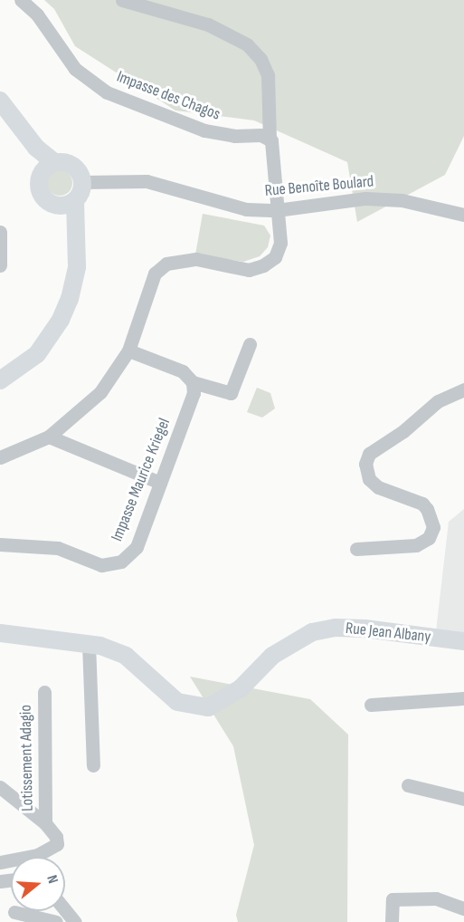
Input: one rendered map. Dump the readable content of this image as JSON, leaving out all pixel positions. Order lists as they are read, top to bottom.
{
  "streets": {
    "main road": ["Rue Jean Albany"],
    "street": [
      "Impasse des Chagos",
      "Rue Benoîte Boulard",
      "Impasse Maurice Kriegel",
      "Lotissement Adagio"
    ]
  },
  "north": "right"
}
